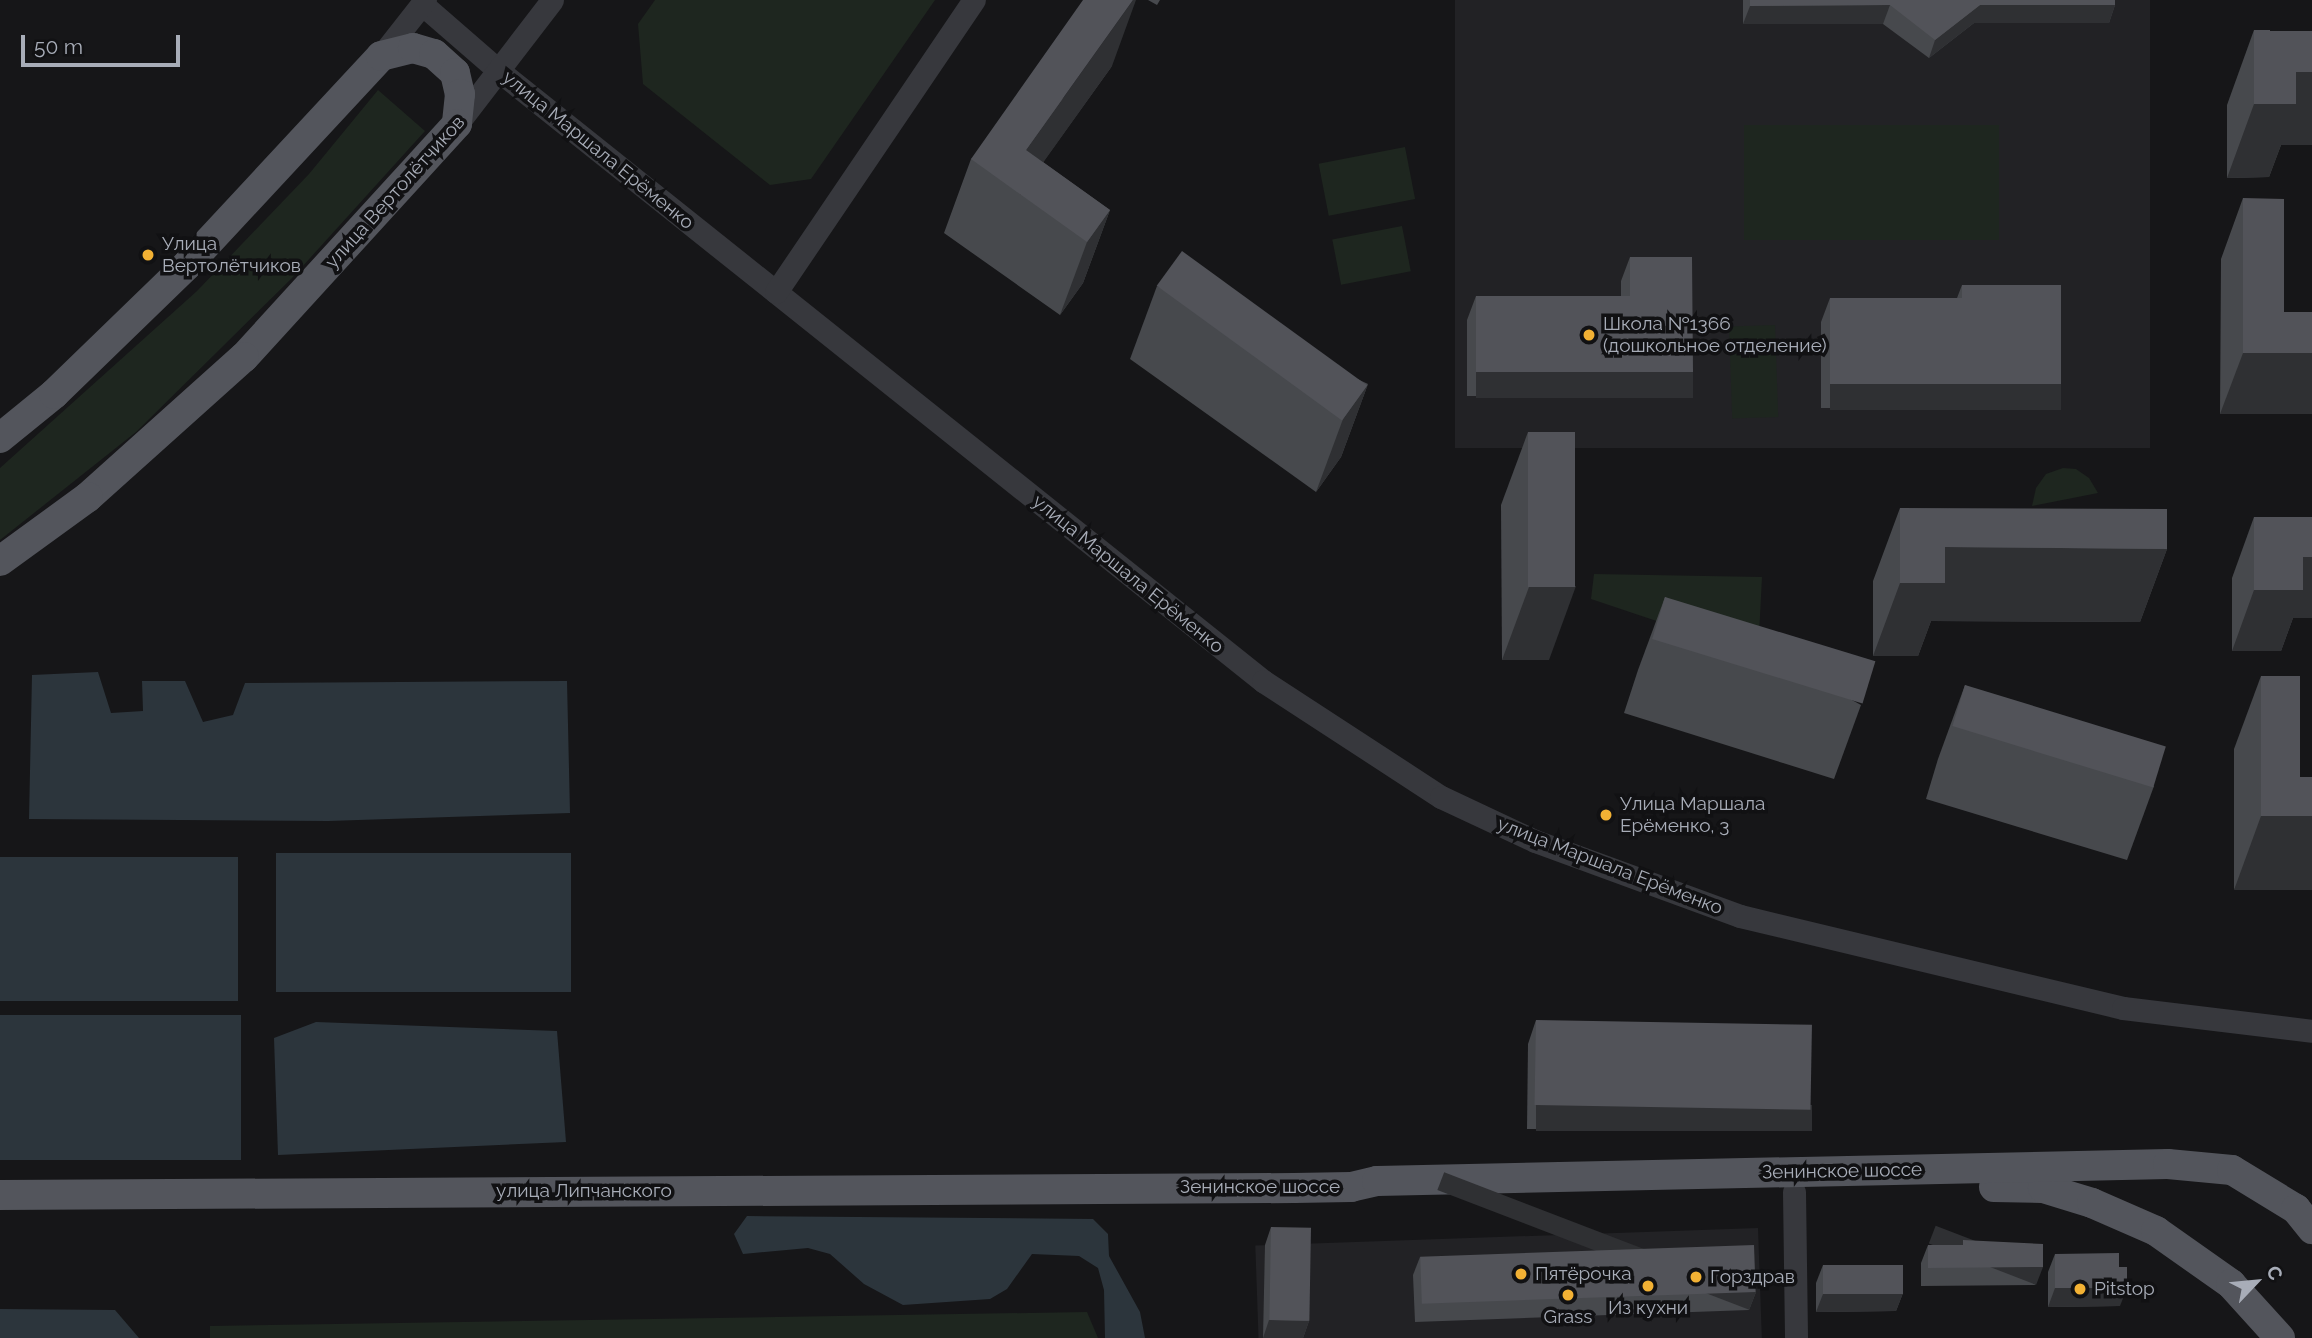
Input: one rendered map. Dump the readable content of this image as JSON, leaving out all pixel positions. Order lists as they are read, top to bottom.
{
  "streets": {
    "main road": ["улица Вертолётчиков", "Зенинское шоссе", "улица Липчанского"],
    "street": ["улица Маршала Ерёменко"]
  },
  "crossings": [
    ["улица Маршала Ерёменко", "улица Вертолётчиков"],
    ["Зенинское шоссе", "улица Липчанского"]
  ],
  "places": [
    "Улица Вертолётчиков",
    "Школа №1366 (дошкольное отделение)",
    "Улица Маршала Ерёменко, 3",
    "Пятёрочка",
    "Горздрав",
    "Из кухни",
    "Pitstop",
    "Grass"
  ],
  "scale_bar": "50 m",
  "north": "top right"
}
